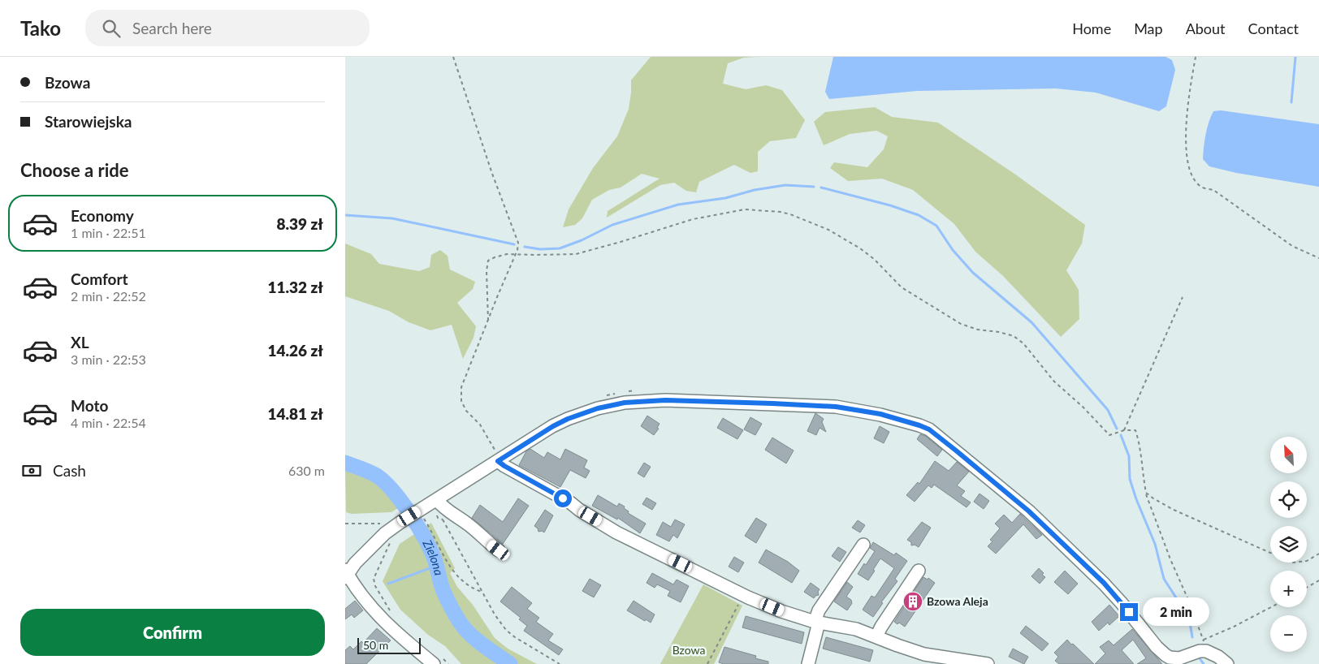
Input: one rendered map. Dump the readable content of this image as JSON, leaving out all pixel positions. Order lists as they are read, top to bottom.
{
  "water": ["Zielona"],
  "parks": ["Bzowa"],
  "places": {
    "building": ["Bzowa Aleja"]
  },
  "scale_bar": "50 m",
  "north": "top left",
  "page": {
    "header": "Tako",
    "search": "Search here",
    "nav": [
      "Home",
      "Map",
      "About",
      "Contact"
    ],
    "banner": ["Bzowa", "Starowiejska"],
    "heading": "Choose a ride",
    "list": [
      {
        "name": "Economy",
        "note": "1 min · 22:51",
        "value": "8.39 zł"
      },
      {
        "name": "Comfort",
        "note": "2 min · 22:52",
        "value": "11.32 zł"
      },
      {
        "name": "XL",
        "note": "3 min · 22:53",
        "value": "14.26 zł"
      },
      {
        "name": "Moto",
        "note": "4 min · 22:54",
        "value": "14.81 zł"
      }
    ],
    "map_buttons": ["+", "−"],
    "pay": ["Cash", "630 m"],
    "bubble": "2 min",
    "buttons": "Confirm",
    "scale": "50 m"
  }
}
